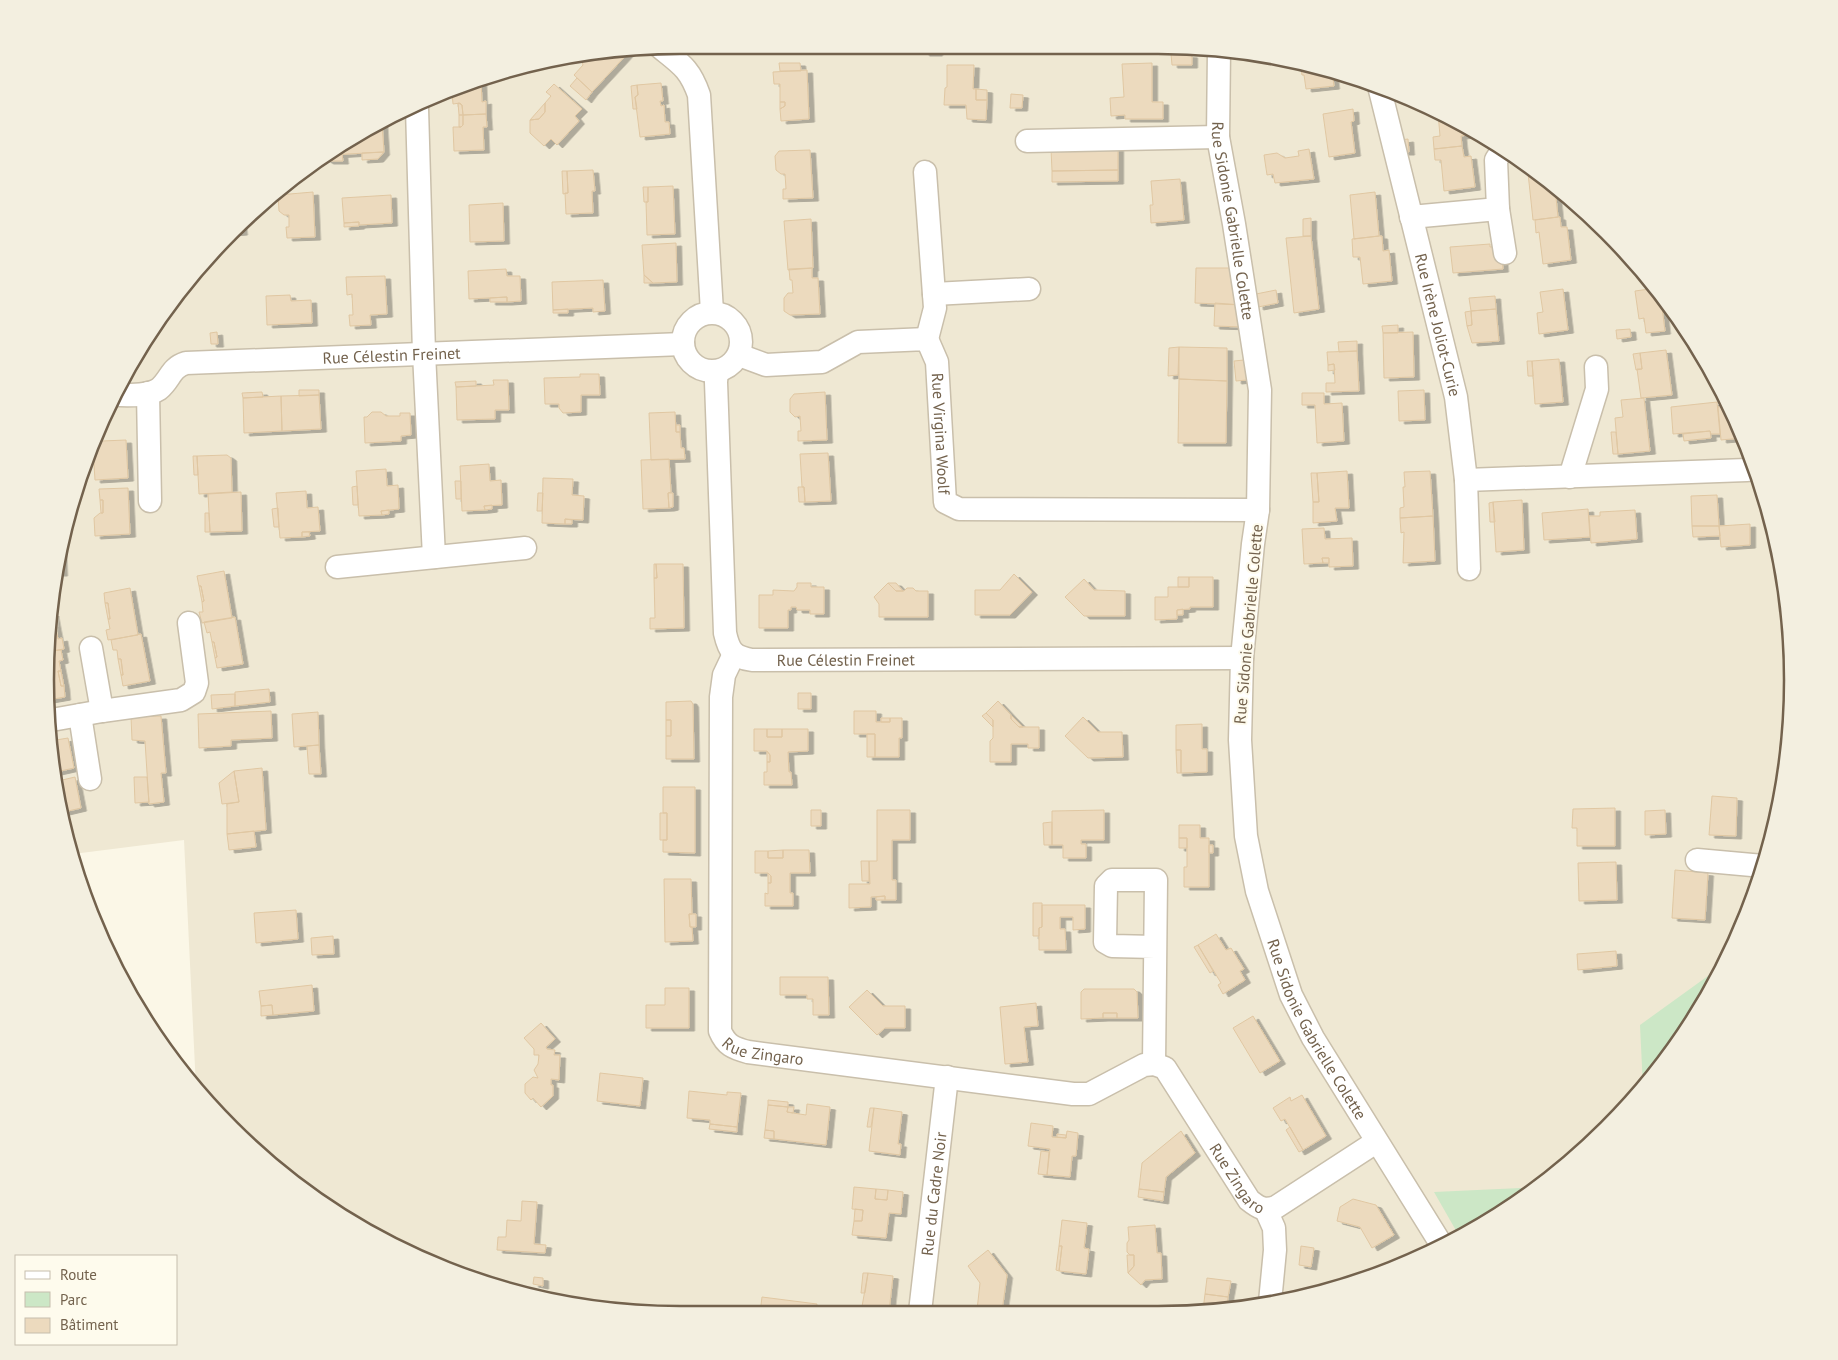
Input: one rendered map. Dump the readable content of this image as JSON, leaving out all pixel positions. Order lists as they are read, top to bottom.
{
  "streets": {
    "street": [
      "Rue Sidonie Gabrielle Colette",
      "Rue Irène Joliot-Curie",
      "Rue Célestin Freinet",
      "Rue Virgina Woolf",
      "Rue Zingaro",
      "Rue du Cadre Noir"
    ]
  },
  "crossings": [
    ["Rue Sidonie Gabrielle Colette", "Rue Célestin Freinet"],
    ["Rue Sidonie Gabrielle Colette", "Rue Virgina Woolf"],
    ["Rue Sidonie Gabrielle Colette", "Rue Zingaro"],
    ["Rue Célestin Freinet", "Rue Zingaro"],
    ["Rue Zingaro", "Rue du Cadre Noir"]
  ],
  "legend": ["Route", "Parc", "Bâtiment"]
}
